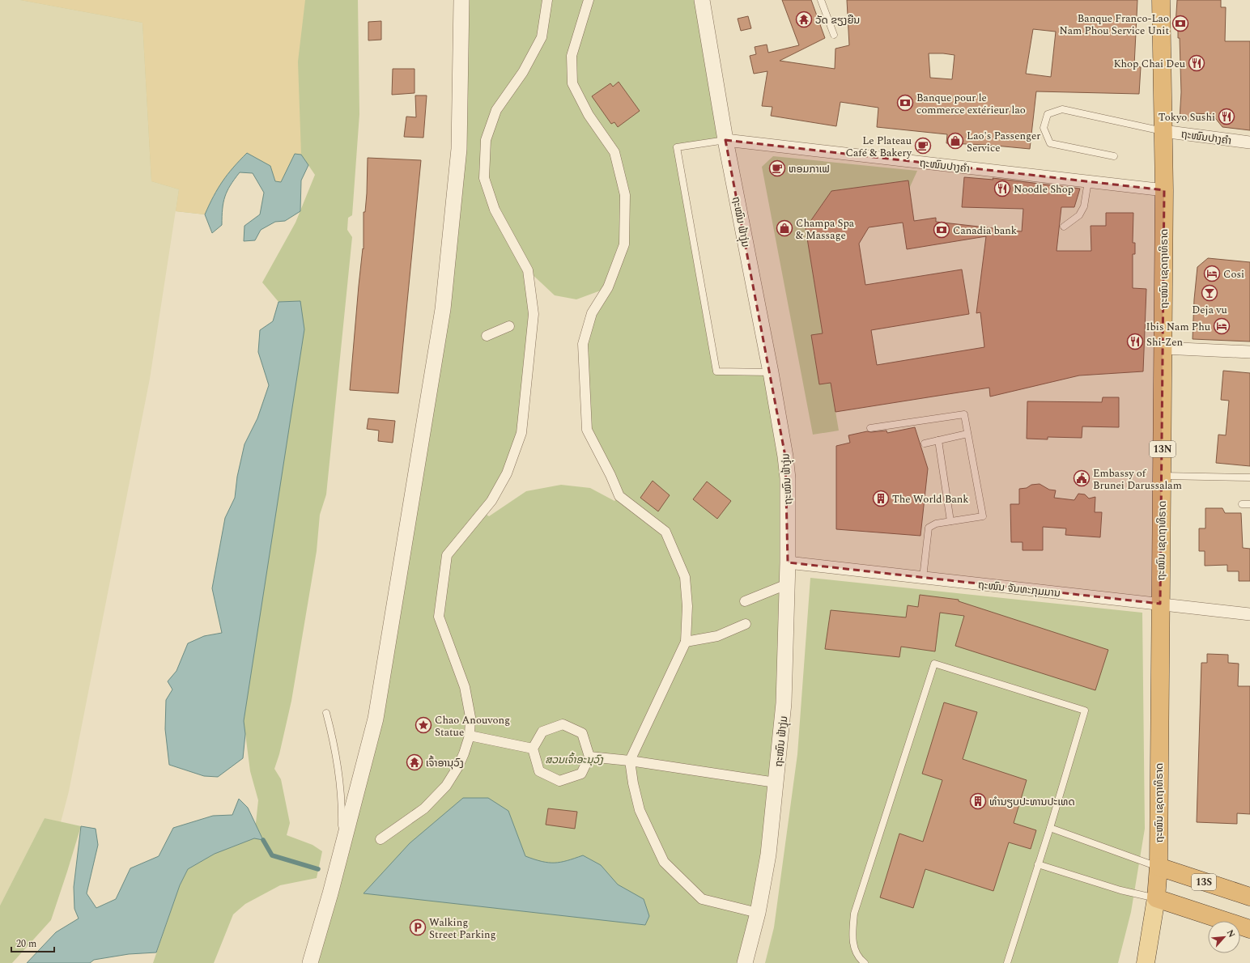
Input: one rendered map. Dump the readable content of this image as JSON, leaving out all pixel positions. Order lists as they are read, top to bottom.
{
  "streets": {
    "highway": ["ຖະໜົນ ເຊດຖາທິຣາດ", "13N", "13S"],
    "street": ["ຖະໜົນປາງຄໍາ", "ຖະໝົນ ຟ້າງຸ່ມ", "ຖະໜົນ ຈັນທະກຸມມານ"]
  },
  "crossings": [
    ["ຖະໜົນປາງຄໍາ", "ຖະໝົນ ຟ້າງຸ່ມ"],
    ["ຖະໜົນປາງຄໍາ", "ຖະໜົນ ເຊດຖາທິຣາດ"],
    ["ຖະໝົນ ຟ້າງຸ່ມ", "ຖະໜົນ ຈັນທະກຸມມານ"],
    ["ຖະໜົນ ເຊດຖາທິຣາດ", "ຖະໜົນ ຈັນທະກຸມມານ"],
    ["ຖະໜົນ ເຊດຖາທິຣາດ", "13S"]
  ],
  "parks": ["ສວນເຈົ້າອະນຸວົງ"],
  "places": {
    "temple": ["ວັດ ຂຽງຍືນ", "ເຈົ້າອານຸວົງ"],
    "bank": ["Banque Franco-Lao Nam Phou Service Unit", "Banque pour le commerce extérieur lao", "Canadia bank"],
    "restaurant": [
      "Khop Chai Deu",
      "Tokyo Sushi",
      "Noodle Shop",
      "Shi-Zen"
    ],
    "shop": ["Lao's Passenger Service", "Champa Spa & Massage"],
    "cafe": ["Le Plateau Café & Bakery", "ຫອມກາເຟ"],
    "hotel": ["Cosi", "Ibis Nam Phu"],
    "bar": ["Deja vu"],
    "public building": ["Embassy of Brunei Darussalam"],
    "building": ["The World Bank", "ທຳນຽບປະທານປະເທດ"],
    "place": ["Chao Anouvong Statue"],
    "parking": ["Walking Street Parking"]
  },
  "scale_bar": "20 m",
  "north": "top right"
}
